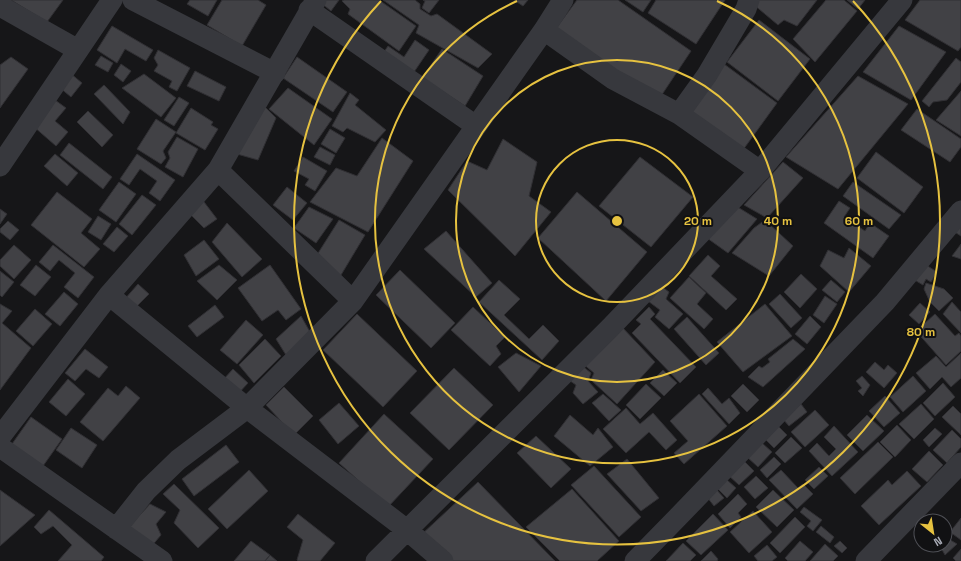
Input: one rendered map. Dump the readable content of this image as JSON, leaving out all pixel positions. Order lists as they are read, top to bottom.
{
  "north": "bottom right",
  "rings": [
    "20 m",
    "40 m",
    "60 m",
    "80 m"
  ]
}
